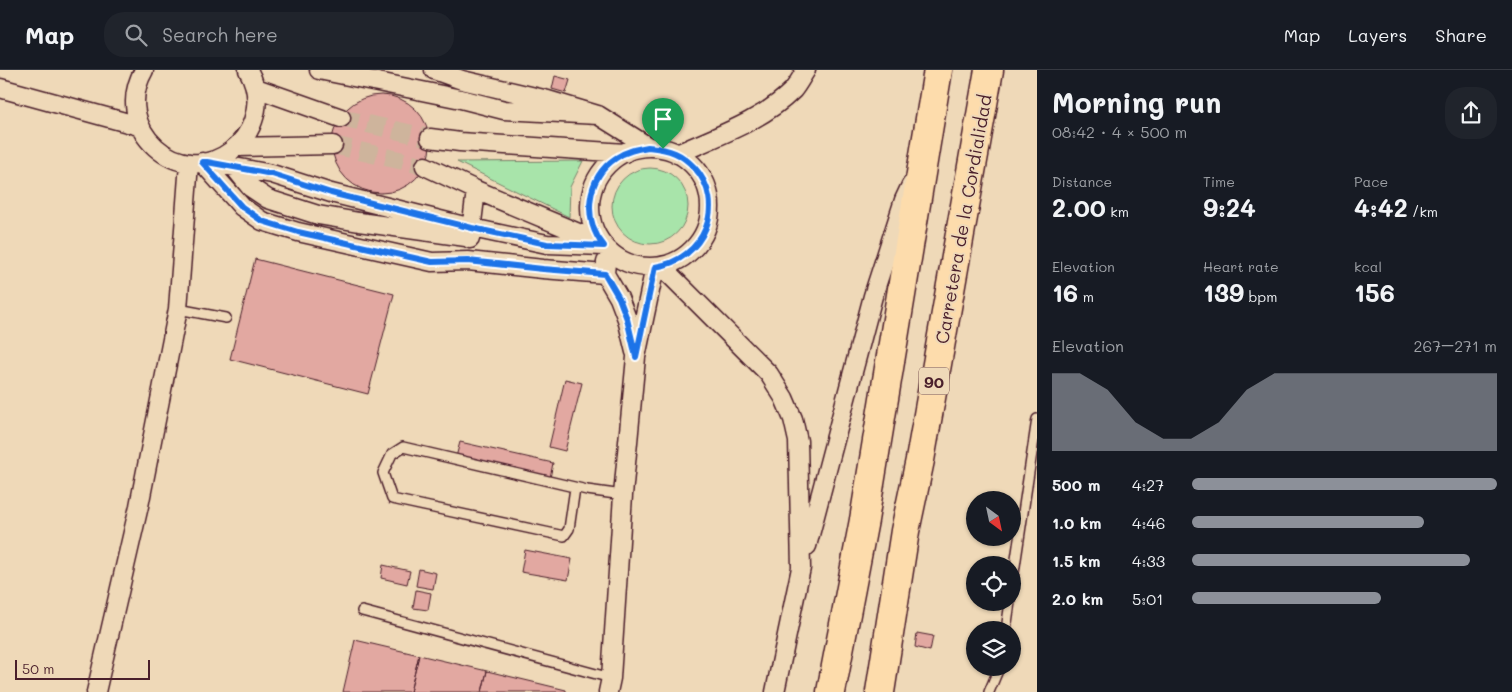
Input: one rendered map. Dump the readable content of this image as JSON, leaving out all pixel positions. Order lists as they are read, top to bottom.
{
  "streets": {
    "highway": ["Carretera de la Cordialidad", "90"]
  },
  "scale_bar": "50 m",
  "north": "bottom right",
  "page": {
    "header": "Map",
    "search": "Search here",
    "nav": ["Map", "Layers", "Share"],
    "heading": ["Morning run", "08:42 · 4 × 500 m"],
    "stats": [
      ["Distance", "2.00 km"],
      ["Time", "9:24"],
      ["Pace", "4:42 /km"],
      ["Elevation", "16 m"],
      ["Heart rate", "139 bpm"],
      ["kcal", "156"]
    ],
    "chart": ["Elevation", "267–271 m"],
    "list": [
      {
        "name": "500 m",
        "note": "4:27"
      },
      {
        "name": "1.0 km",
        "note": "4:46"
      },
      {
        "name": "1.5 km",
        "note": "4:33"
      },
      {
        "name": "2.0 km",
        "note": "5:01"
      }
    ],
    "scale": "50 m"
  }
}
